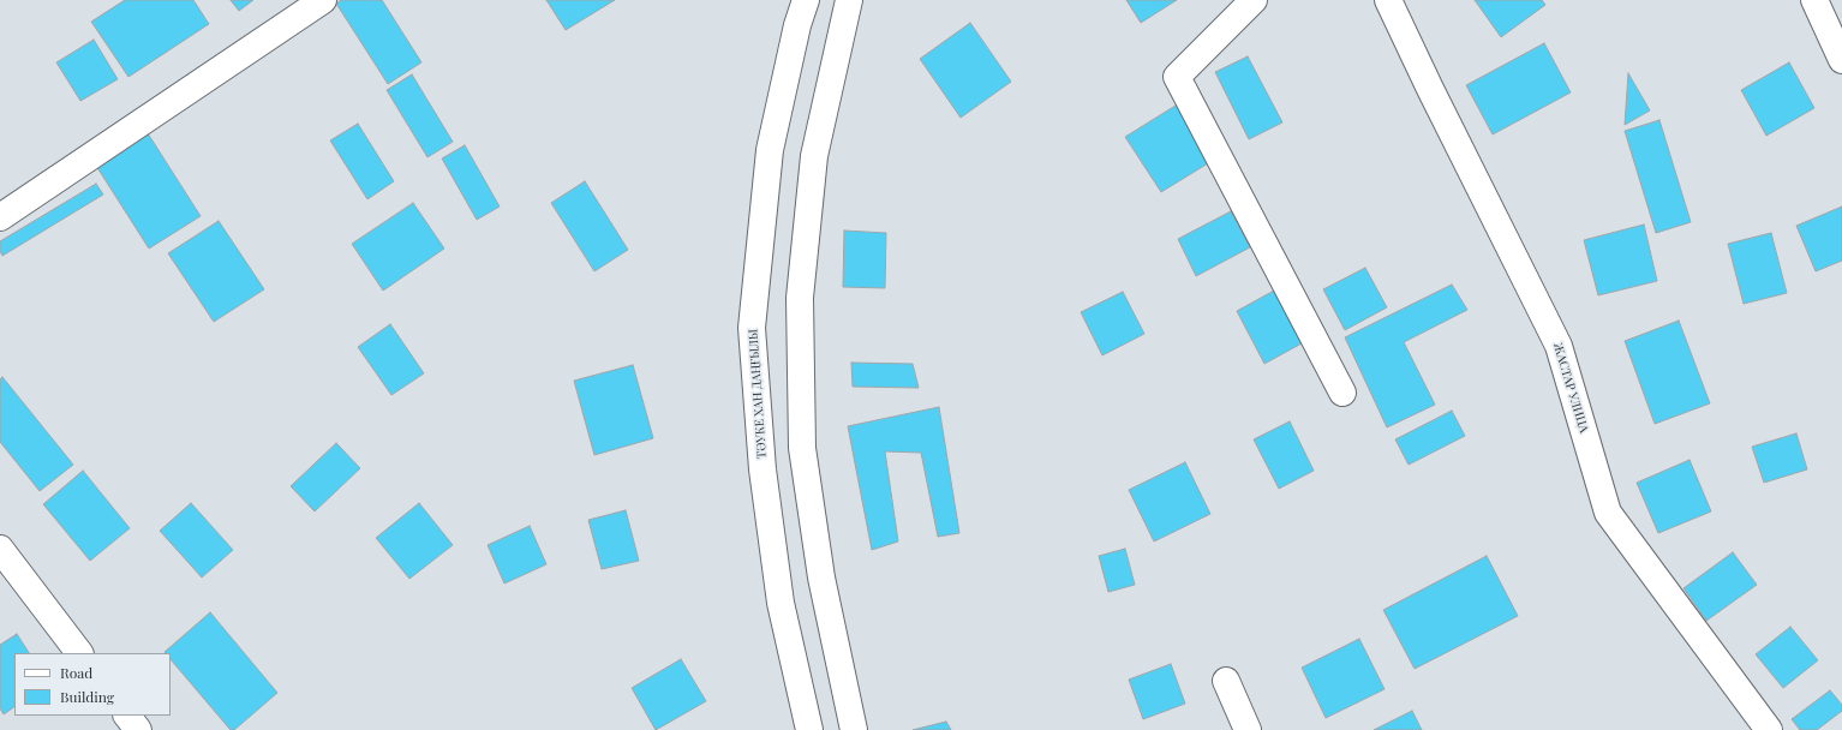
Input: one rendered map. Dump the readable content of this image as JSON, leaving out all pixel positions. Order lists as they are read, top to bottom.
{
  "streets": {
    "street": ["ЖАСТАР УЛИЦА", "ТӘУКЕ ХАН ДАҢҒЫЛЫ"]
  },
  "legend": ["Road", "Building"]
}
